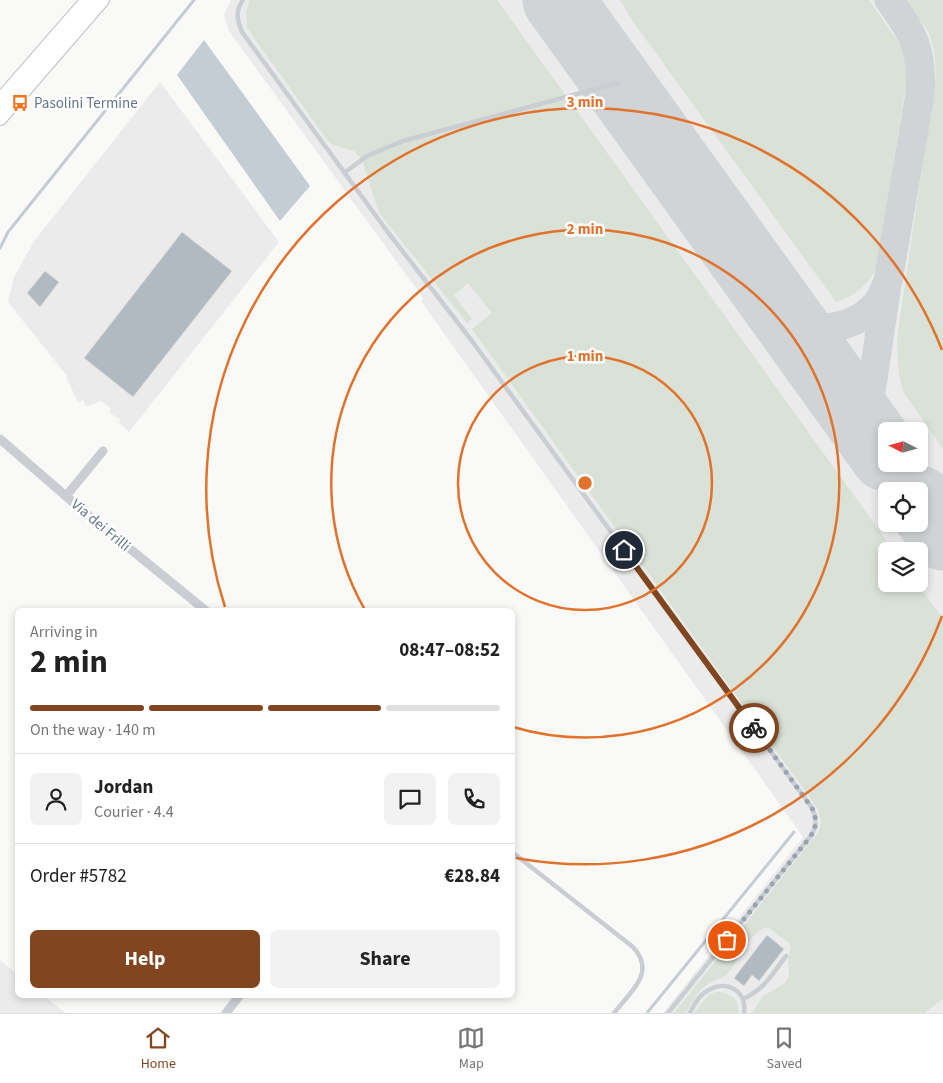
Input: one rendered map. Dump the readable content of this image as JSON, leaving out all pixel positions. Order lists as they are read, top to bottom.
{
  "streets": {
    "street": ["Via dei Frilli"]
  },
  "places": {
    "bus stop": ["Pasolini Termine"]
  },
  "north": "left",
  "page": {
    "heading": ["2 min", "Arriving in", "08:47–08:52"],
    "panel": [
      "Jordan",
      "Courier · 4.4",
      "Order #5782",
      "€28.84"
    ],
    "bar": "On the way · 140 m",
    "buttons": ["Help", "Share"],
    "tabs": ["Home", "Map", "Saved"]
  },
  "rings": ["3 min", "2 min", "1 min"]
}
